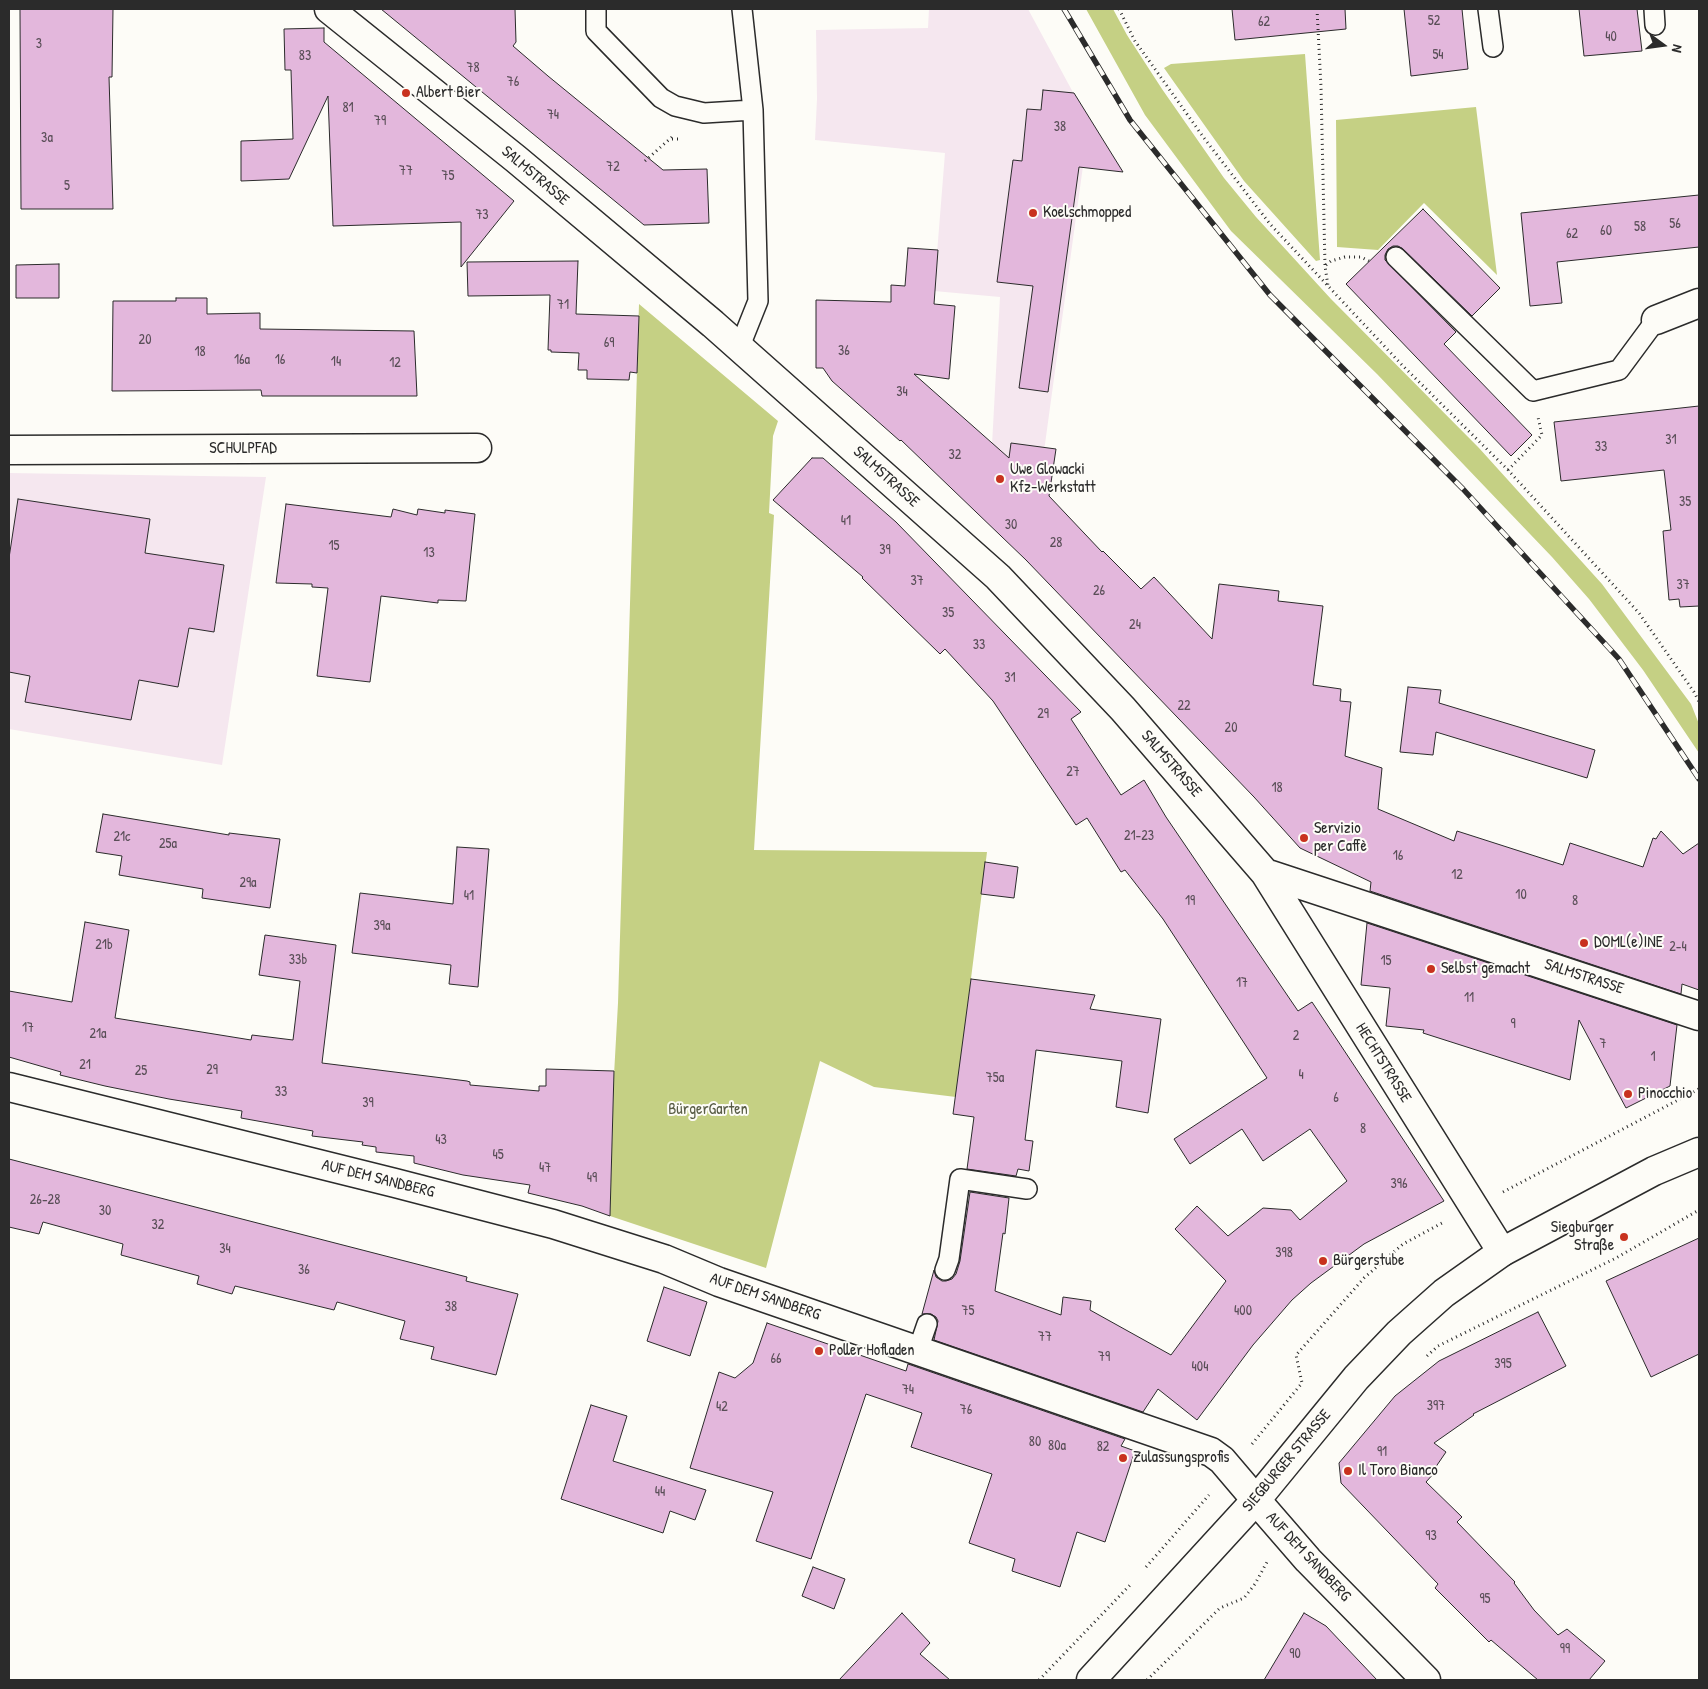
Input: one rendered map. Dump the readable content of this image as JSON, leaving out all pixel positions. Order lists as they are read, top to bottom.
{
  "streets": {
    "street": [
      "SALMSTRASSE",
      "SCHULPFAD",
      "HECHTSTRASSE",
      "AUF DEM SANDBERG",
      "SIEGBURGER STRASSE"
    ]
  },
  "crossings": [
    ["SALMSTRASSE", "HECHTSTRASSE"],
    ["HECHTSTRASSE", "SIEGBURGER STRASSE"],
    ["AUF DEM SANDBERG", "SIEGBURGER STRASSE"]
  ],
  "parks": ["BürgerGarten"],
  "places": [
    "Albert Bier",
    "Koelschmopped",
    "Uwe Glowacki Kfz-Werkstatt",
    "Servizio per Caffè",
    "DOML(e)INE",
    "Selbst gemacht",
    "Pinocchio",
    "Siegburger Straße",
    "Bürgerstube",
    "Poller Hofladen",
    "Zulassungsprofis",
    "Il Toro Bianco"
  ],
  "house_numbers": [
    "52",
    "62",
    "40",
    "3",
    "54",
    "83",
    "78",
    "76",
    "81",
    "74",
    "79",
    "38",
    "3a",
    "72",
    "77",
    "75",
    "5",
    "73",
    "56",
    "58",
    "60",
    "62",
    "71",
    "20",
    "69",
    "36",
    "18",
    "16a",
    "16",
    "14",
    "12",
    "34",
    "31",
    "33",
    "32",
    "35",
    "41",
    "30",
    "28",
    "15",
    "39",
    "13",
    "37",
    "37",
    "26",
    "35",
    "24",
    "33",
    "31",
    "22",
    "29",
    "20",
    "27",
    "18",
    "21-23",
    "21c",
    "25a",
    "16",
    "12",
    "29a",
    "10",
    "41",
    "19",
    "8",
    "39a",
    "21b",
    "2-4",
    "33b",
    "15",
    "17",
    "11",
    "9",
    "17",
    "21a",
    "2",
    "7",
    "1",
    "21",
    "29",
    "25",
    "4",
    "75a",
    "33",
    "6",
    "39",
    "8",
    "43",
    "45",
    "47",
    "49",
    "396",
    "26-28",
    "30",
    "32",
    "34",
    "398",
    "36",
    "38",
    "75",
    "400",
    "77",
    "79",
    "66",
    "395",
    "404",
    "74",
    "397",
    "42",
    "76",
    "80",
    "80a",
    "82",
    "91",
    "44",
    "93",
    "95",
    "99",
    "90"
  ],
  "north": "right"
}
